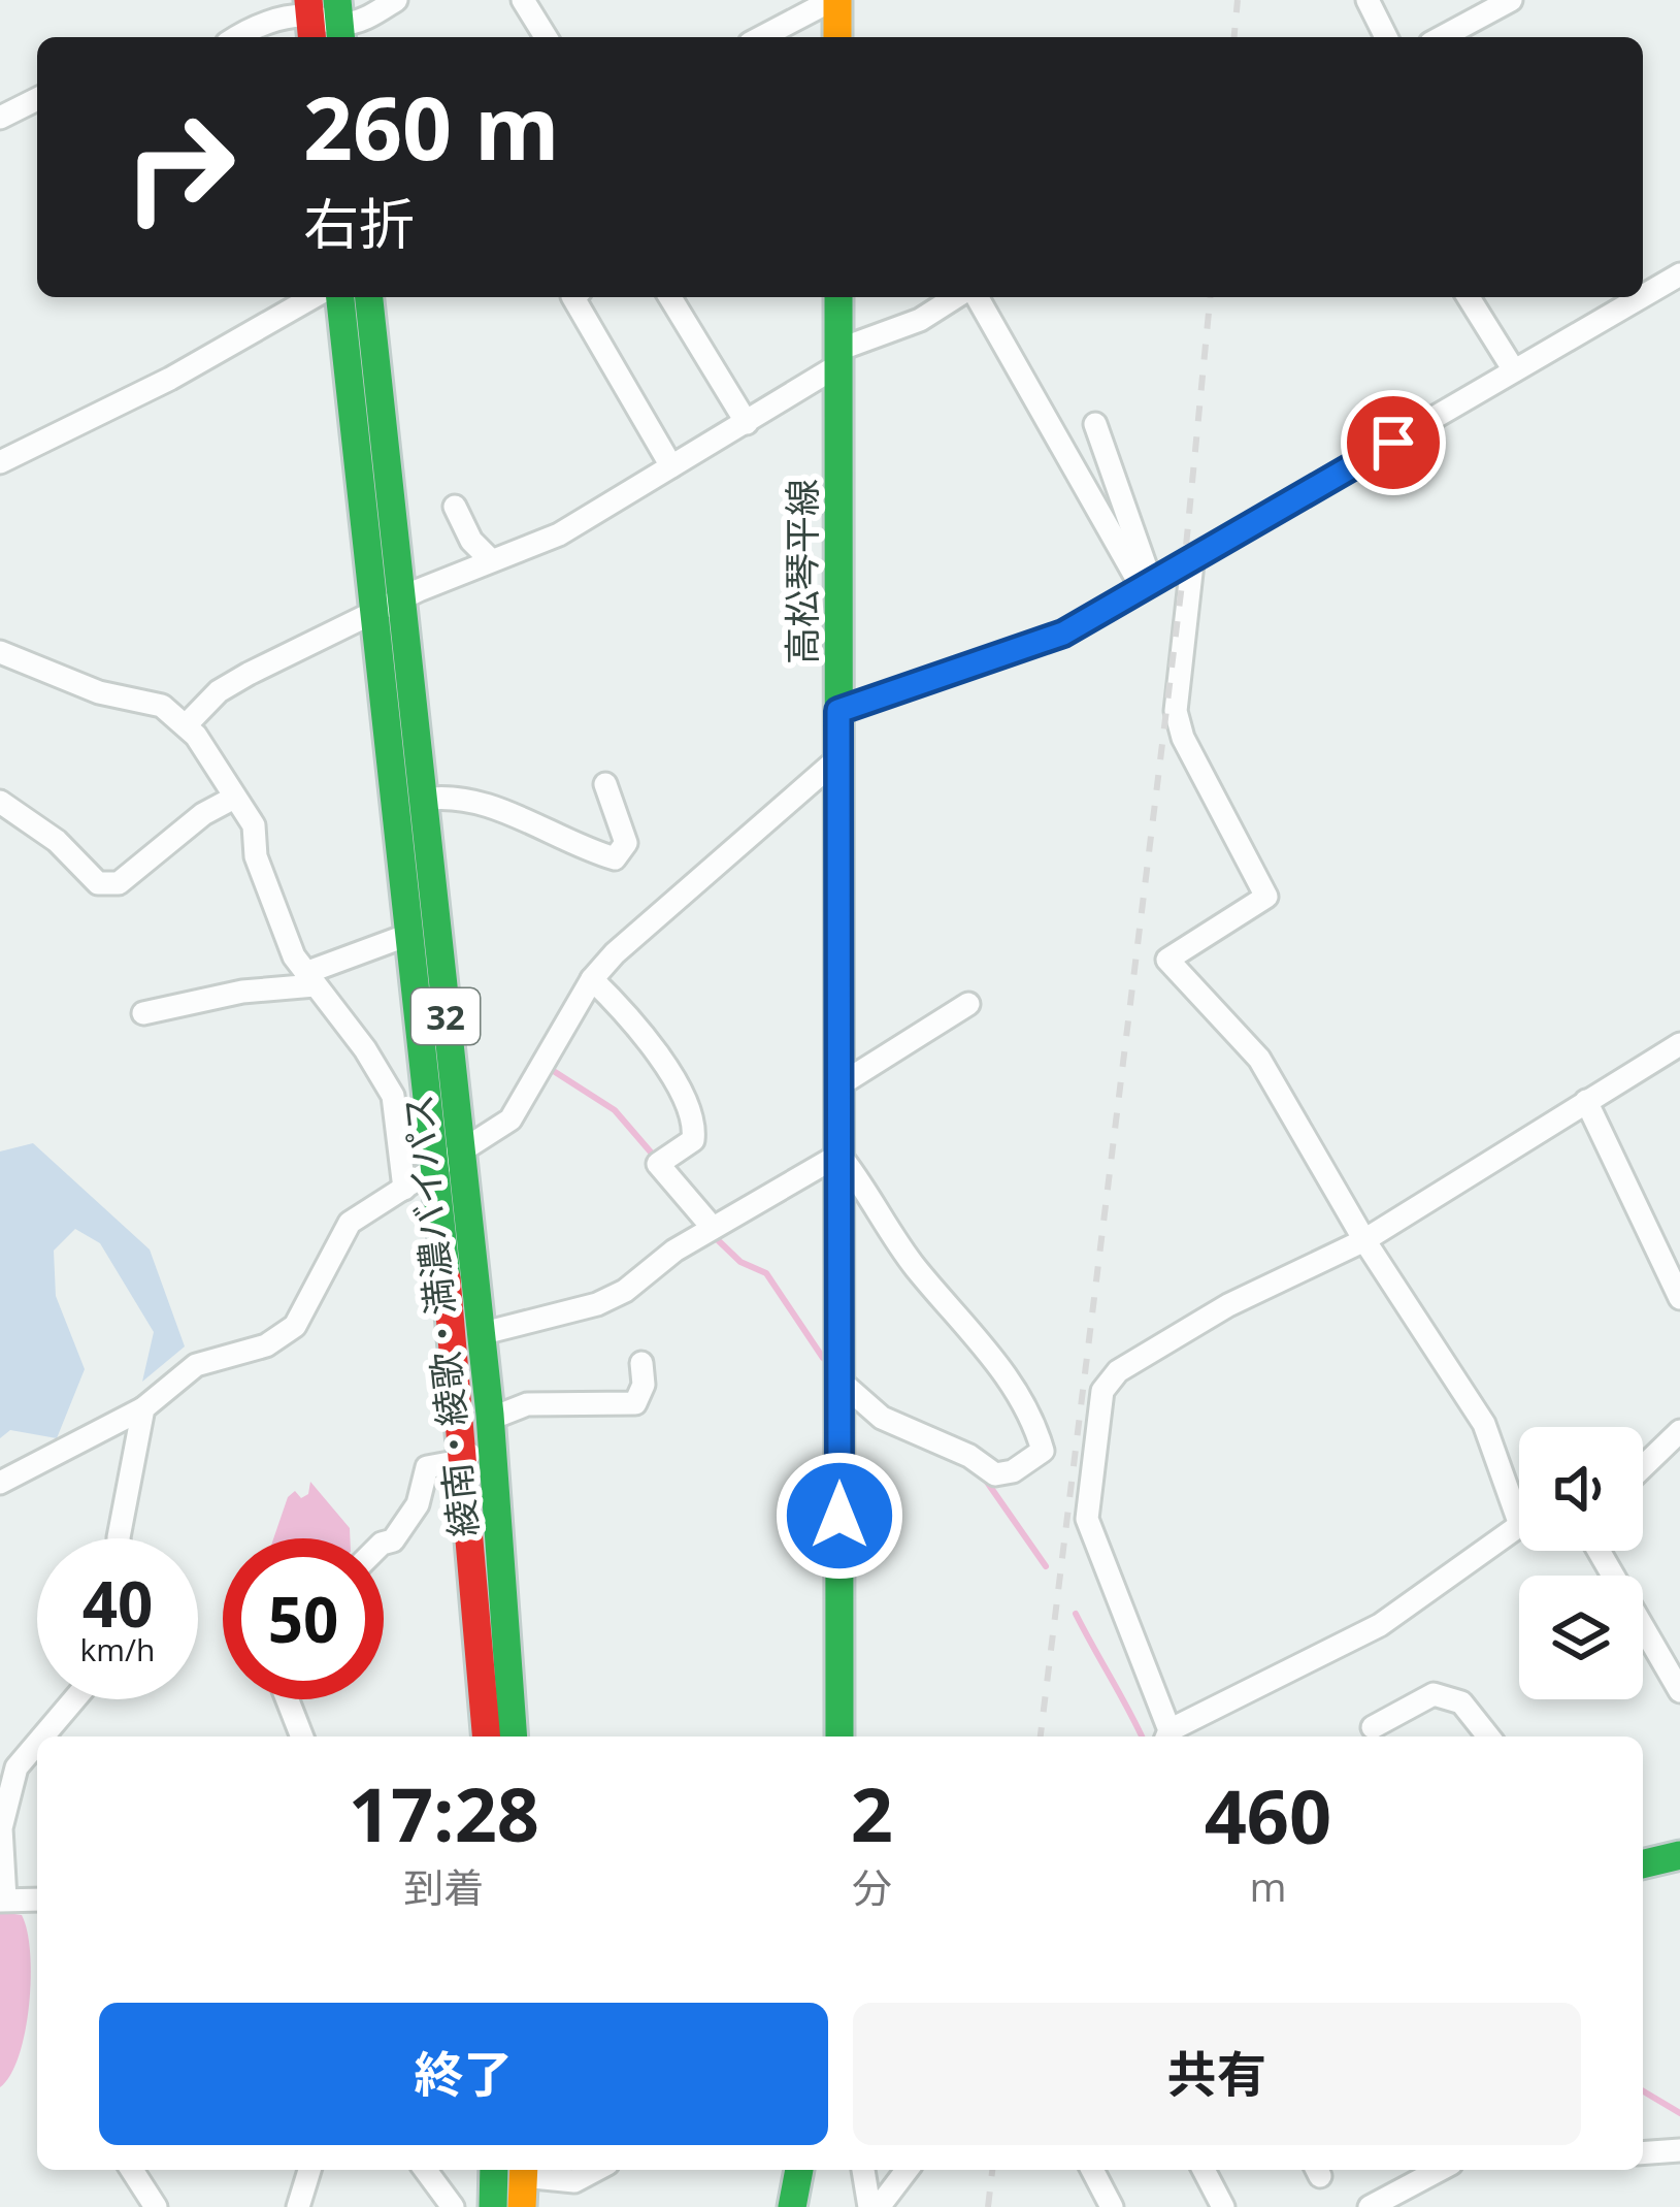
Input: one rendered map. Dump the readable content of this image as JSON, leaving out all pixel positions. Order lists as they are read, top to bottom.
{
  "streets": {
    "main road": ["高松琴平線", "32", "綾南・綾歌・満濃バイパス"]
  },
  "page": {
    "turn": ["260 m", "右折"],
    "speed": "40 km/h",
    "limit": "50",
    "eta": [
      "17:28",
      "到着",
      "2",
      "分",
      "460",
      "m"
    ],
    "buttons": ["終了", "共有"]
  }
}
